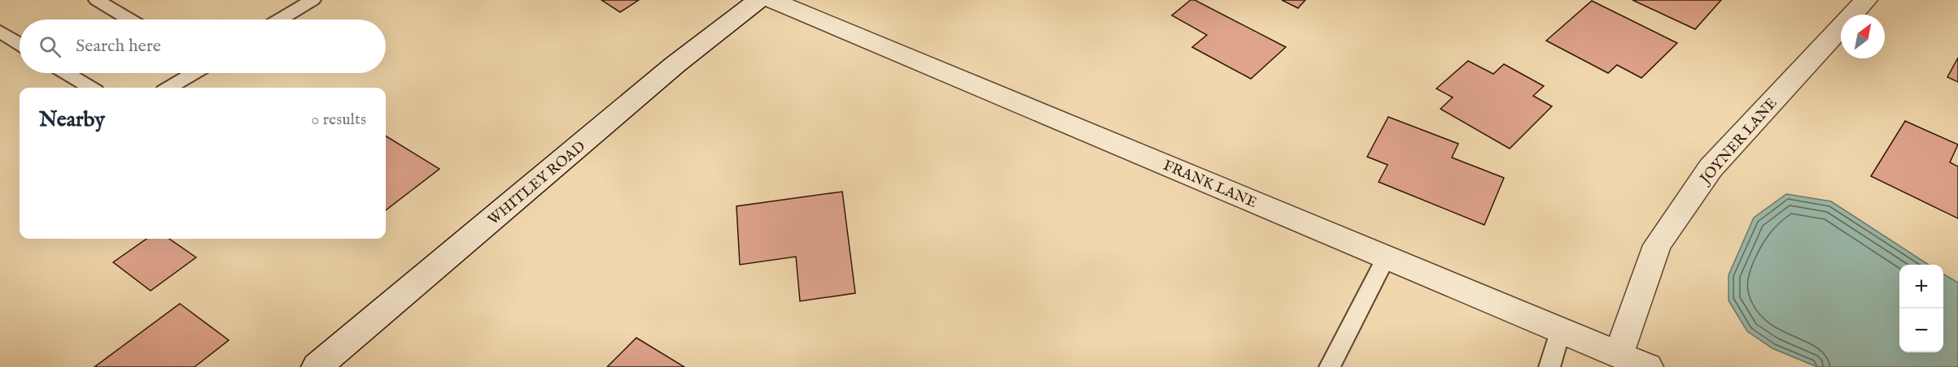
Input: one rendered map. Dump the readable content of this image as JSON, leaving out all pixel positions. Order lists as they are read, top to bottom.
{
  "streets": {
    "street": ["JOYNER LANE", "WHITLEY ROAD", "FRANK LANE"]
  },
  "crossings": [
    ["JOYNER LANE", "FRANK LANE"]
  ],
  "north": "top right",
  "page": {
    "search": "Search here",
    "heading": ["Nearby", "0 results"],
    "map_buttons": ["+", "−"]
  }
}
